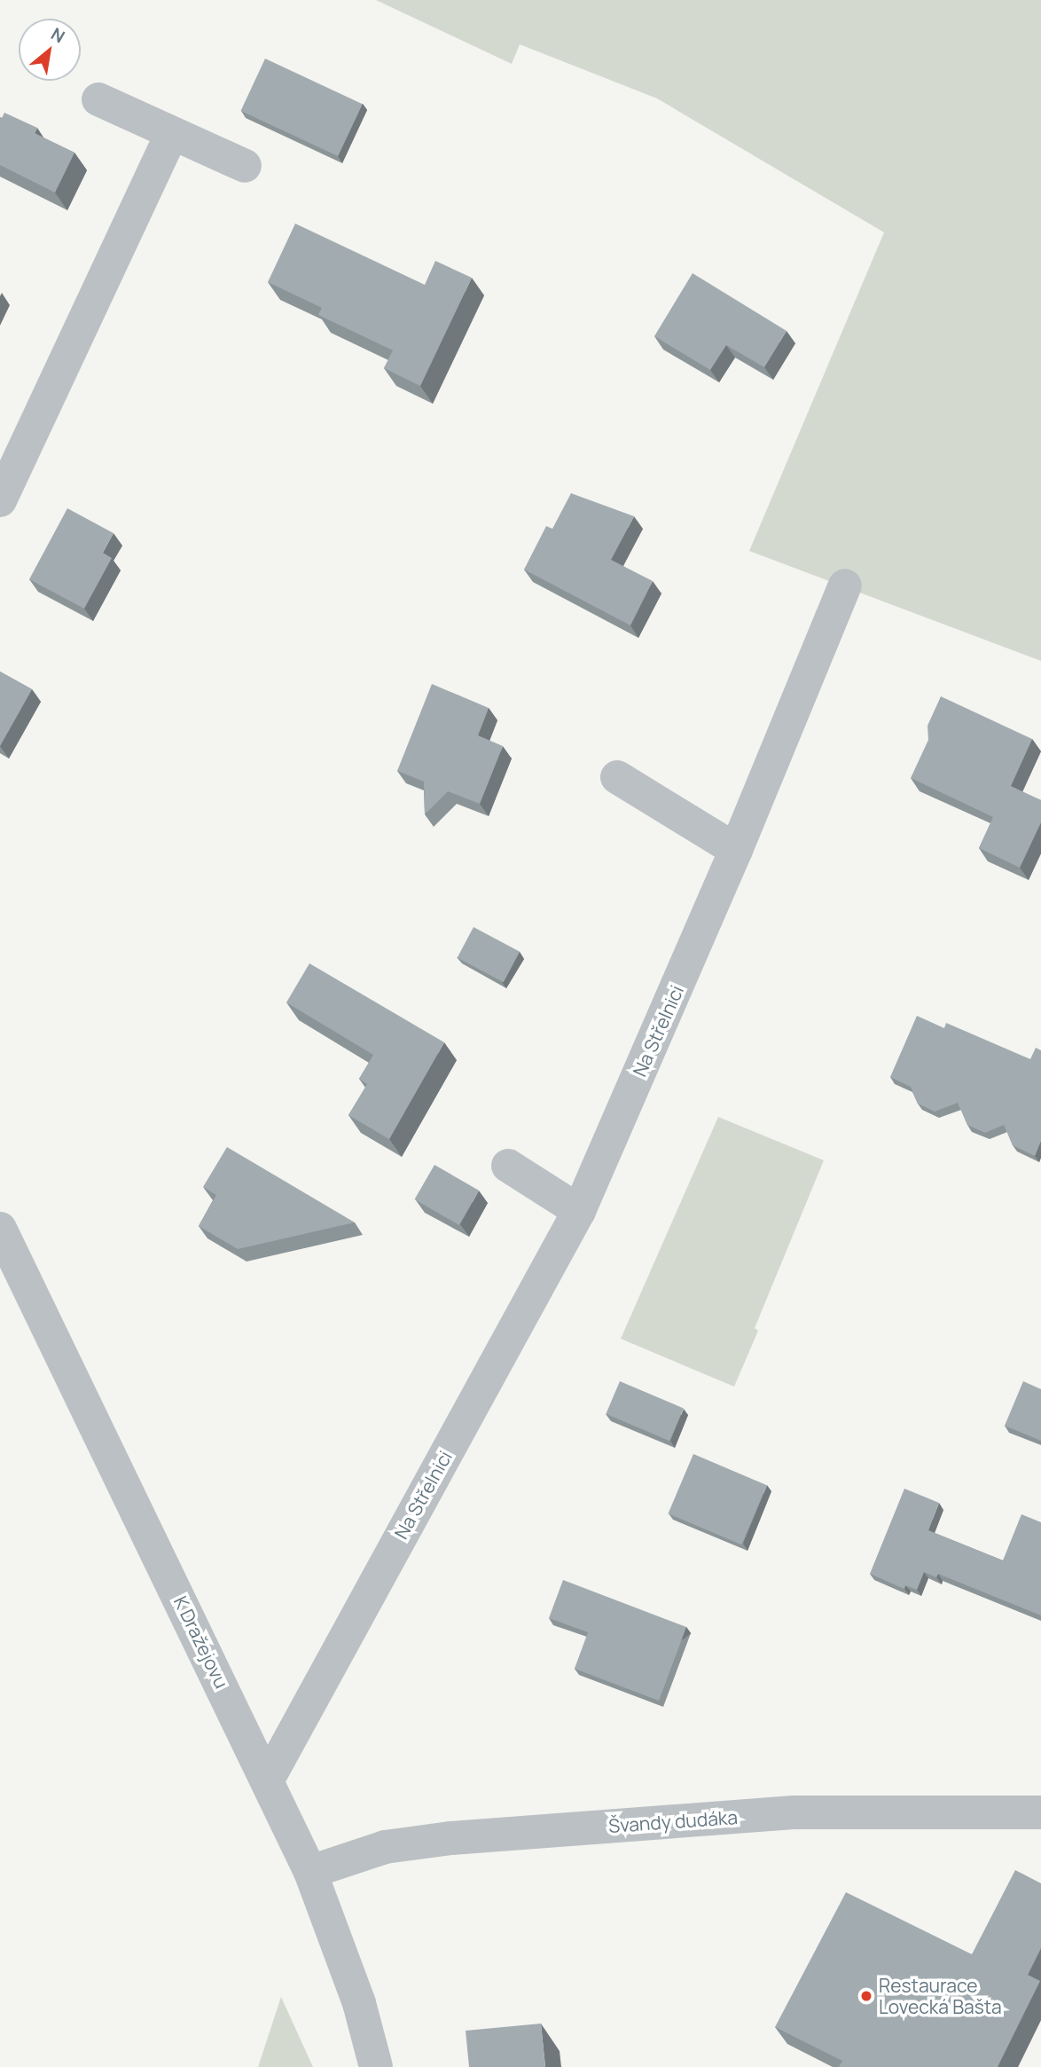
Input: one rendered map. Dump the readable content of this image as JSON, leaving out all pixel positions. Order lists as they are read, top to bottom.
{
  "streets": {
    "street": ["Na Střelnici", "K Dražejovu", "Švandy dudáka"]
  },
  "crossings": [
    ["Na Střelnici", "K Dražejovu"],
    ["K Dražejovu", "Švandy dudáka"]
  ],
  "places": ["Restaurace Lovecká Bašta"],
  "north": "top right"
}
